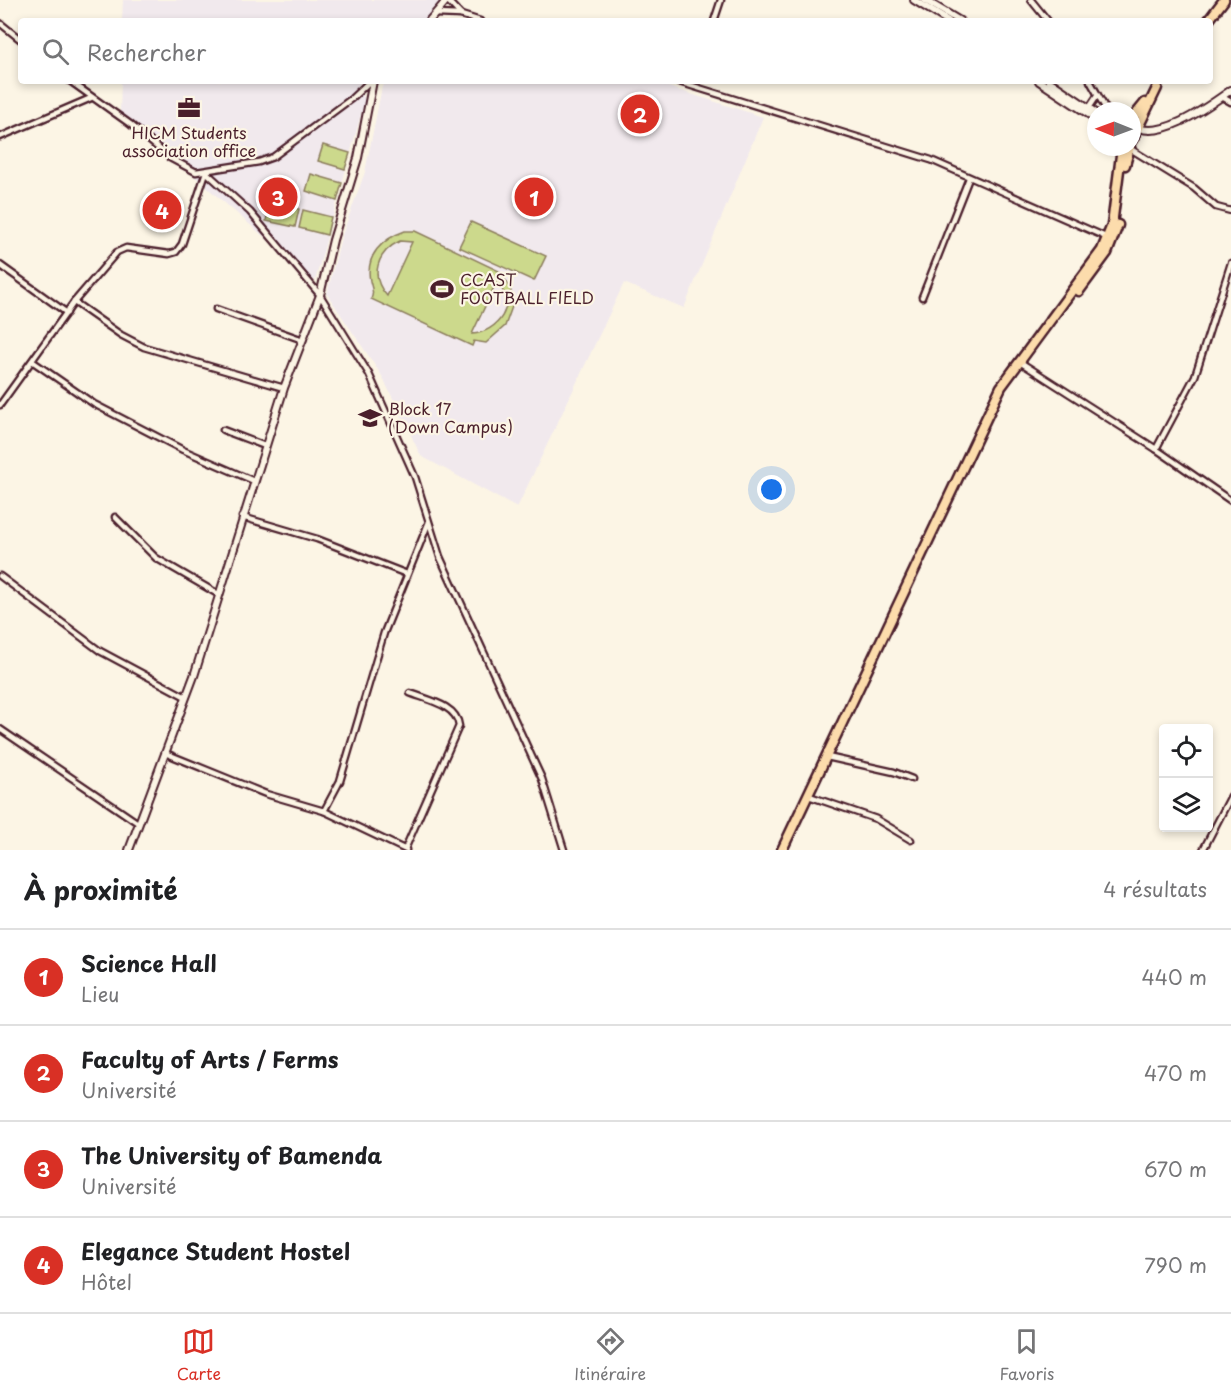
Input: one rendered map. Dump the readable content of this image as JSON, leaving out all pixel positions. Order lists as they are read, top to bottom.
{
  "places": {
    "office": ["HICM Students association office"],
    "sports": ["CCAST FOOTBALL FIELD"],
    "school or university": ["Block 17 (Down Campus)"]
  },
  "north": "left",
  "page": {
    "search": "Rechercher",
    "pins": [
      "2",
      "1",
      "3",
      "4"
    ],
    "heading": ["À proximité", "4 résultats"],
    "list": [
      {
        "mark": "1",
        "name": "Science Hall",
        "note": "Lieu",
        "value": "440 m"
      },
      {
        "mark": "2",
        "name": "Faculty of Arts / Ferms",
        "note": "Université",
        "value": "470 m"
      },
      {
        "mark": "3",
        "name": "The University of Bamenda",
        "note": "Université",
        "value": "670 m"
      },
      {
        "mark": "4",
        "name": "Elegance Student Hostel",
        "note": "Hôtel",
        "value": "790 m"
      }
    ],
    "nav": ["Carte", "Itinéraire", "Favoris"]
  }
}
